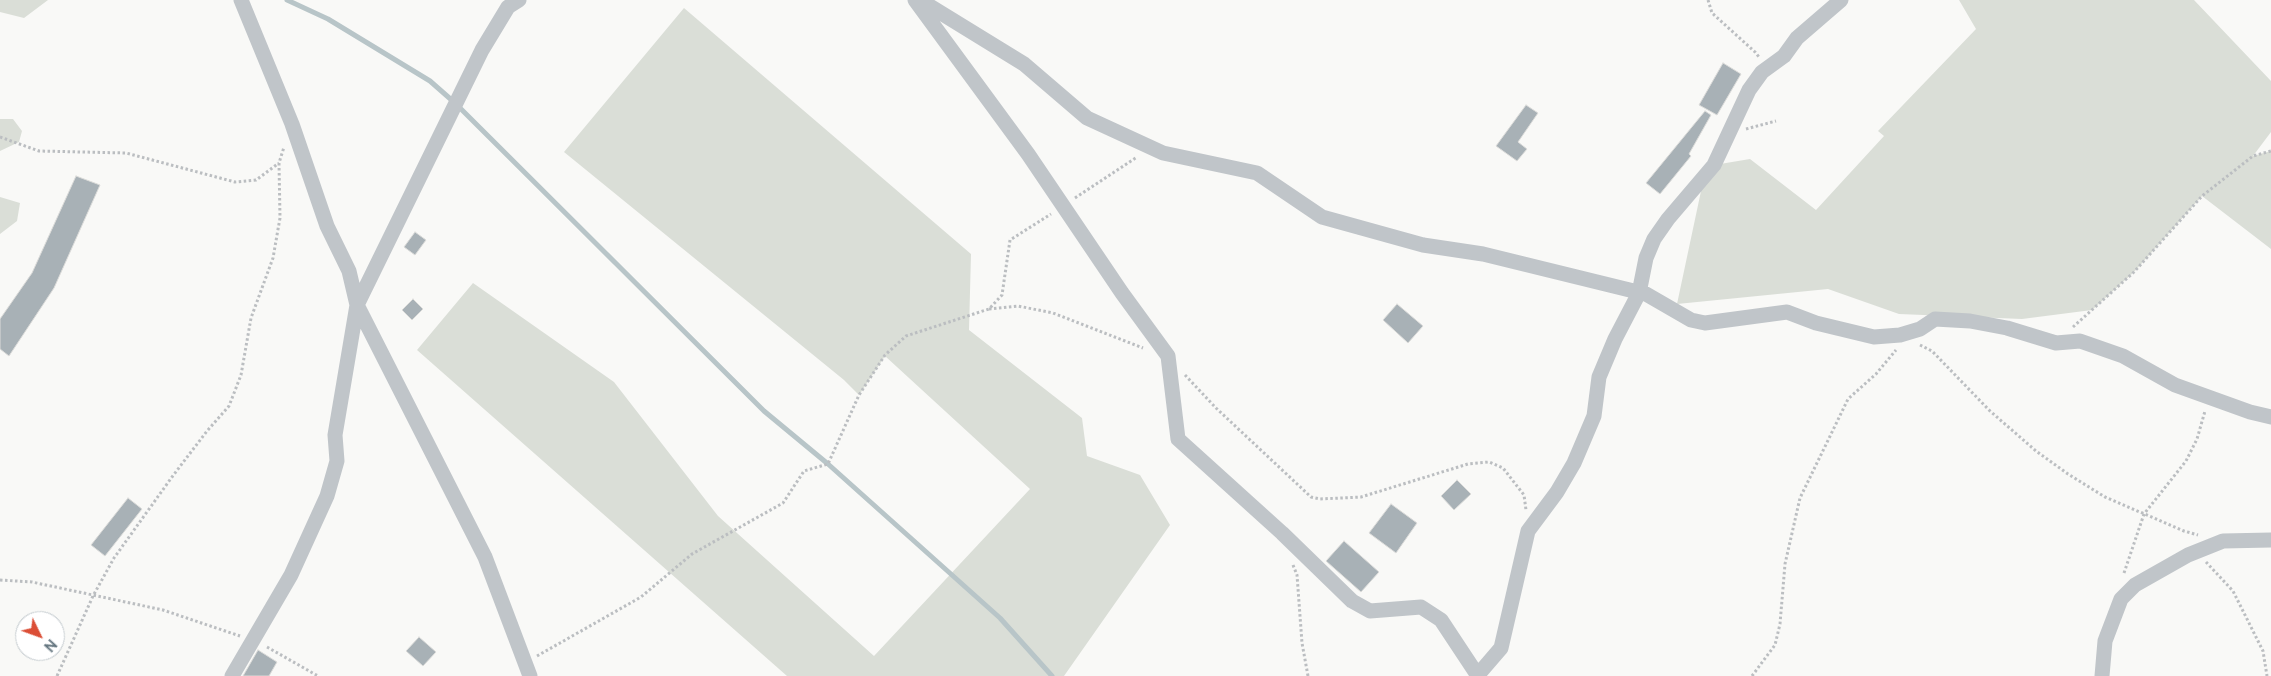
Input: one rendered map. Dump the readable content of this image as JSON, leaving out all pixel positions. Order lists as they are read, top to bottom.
{
  "north": "bottom right"
}
